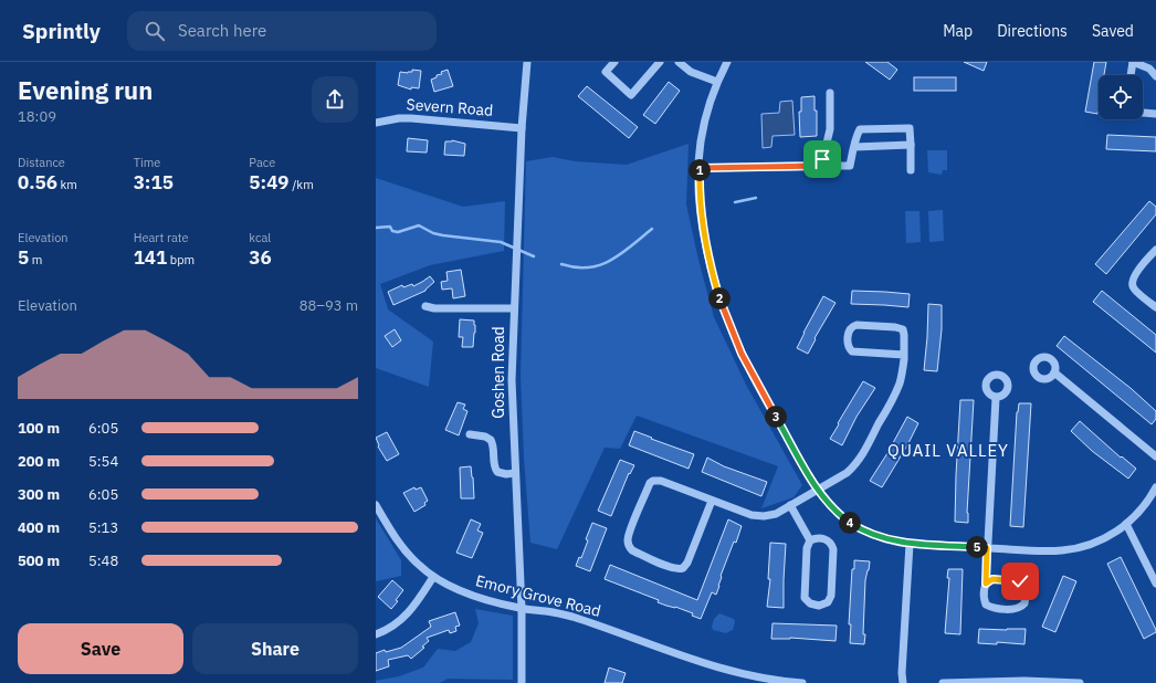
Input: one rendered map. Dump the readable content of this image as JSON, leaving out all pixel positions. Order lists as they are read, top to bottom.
{
  "streets": {
    "street": ["Severn Road", "Goshen Road", "Emory Grove Road"]
  },
  "crossings": [
    ["Severn Road", "Goshen Road"],
    ["Goshen Road", "Emory Grove Road"]
  ],
  "districts": ["QUAIL VALLEY"],
  "page": {
    "header": "Sprintly",
    "search": "Search here",
    "nav": ["Map", "Directions", "Saved"],
    "heading": ["Evening run", "18:09"],
    "stats": [
      ["Distance", "0.56 km"],
      ["Time", "3:15"],
      ["Pace", "5:49 /km"],
      ["Elevation", "5 m"],
      ["Heart rate", "141 bpm"],
      ["kcal", "36"]
    ],
    "pins": [
      "1",
      "2",
      "3",
      "4",
      "5"
    ],
    "chart": ["Elevation", "88–93 m"],
    "list": [
      {
        "name": "100 m",
        "note": "6:05"
      },
      {
        "name": "200 m",
        "note": "5:54"
      },
      {
        "name": "300 m",
        "note": "6:05"
      },
      {
        "name": "400 m",
        "note": "5:13"
      },
      {
        "name": "500 m",
        "note": "5:48"
      }
    ],
    "buttons": ["Save", "Share"]
  }
}
